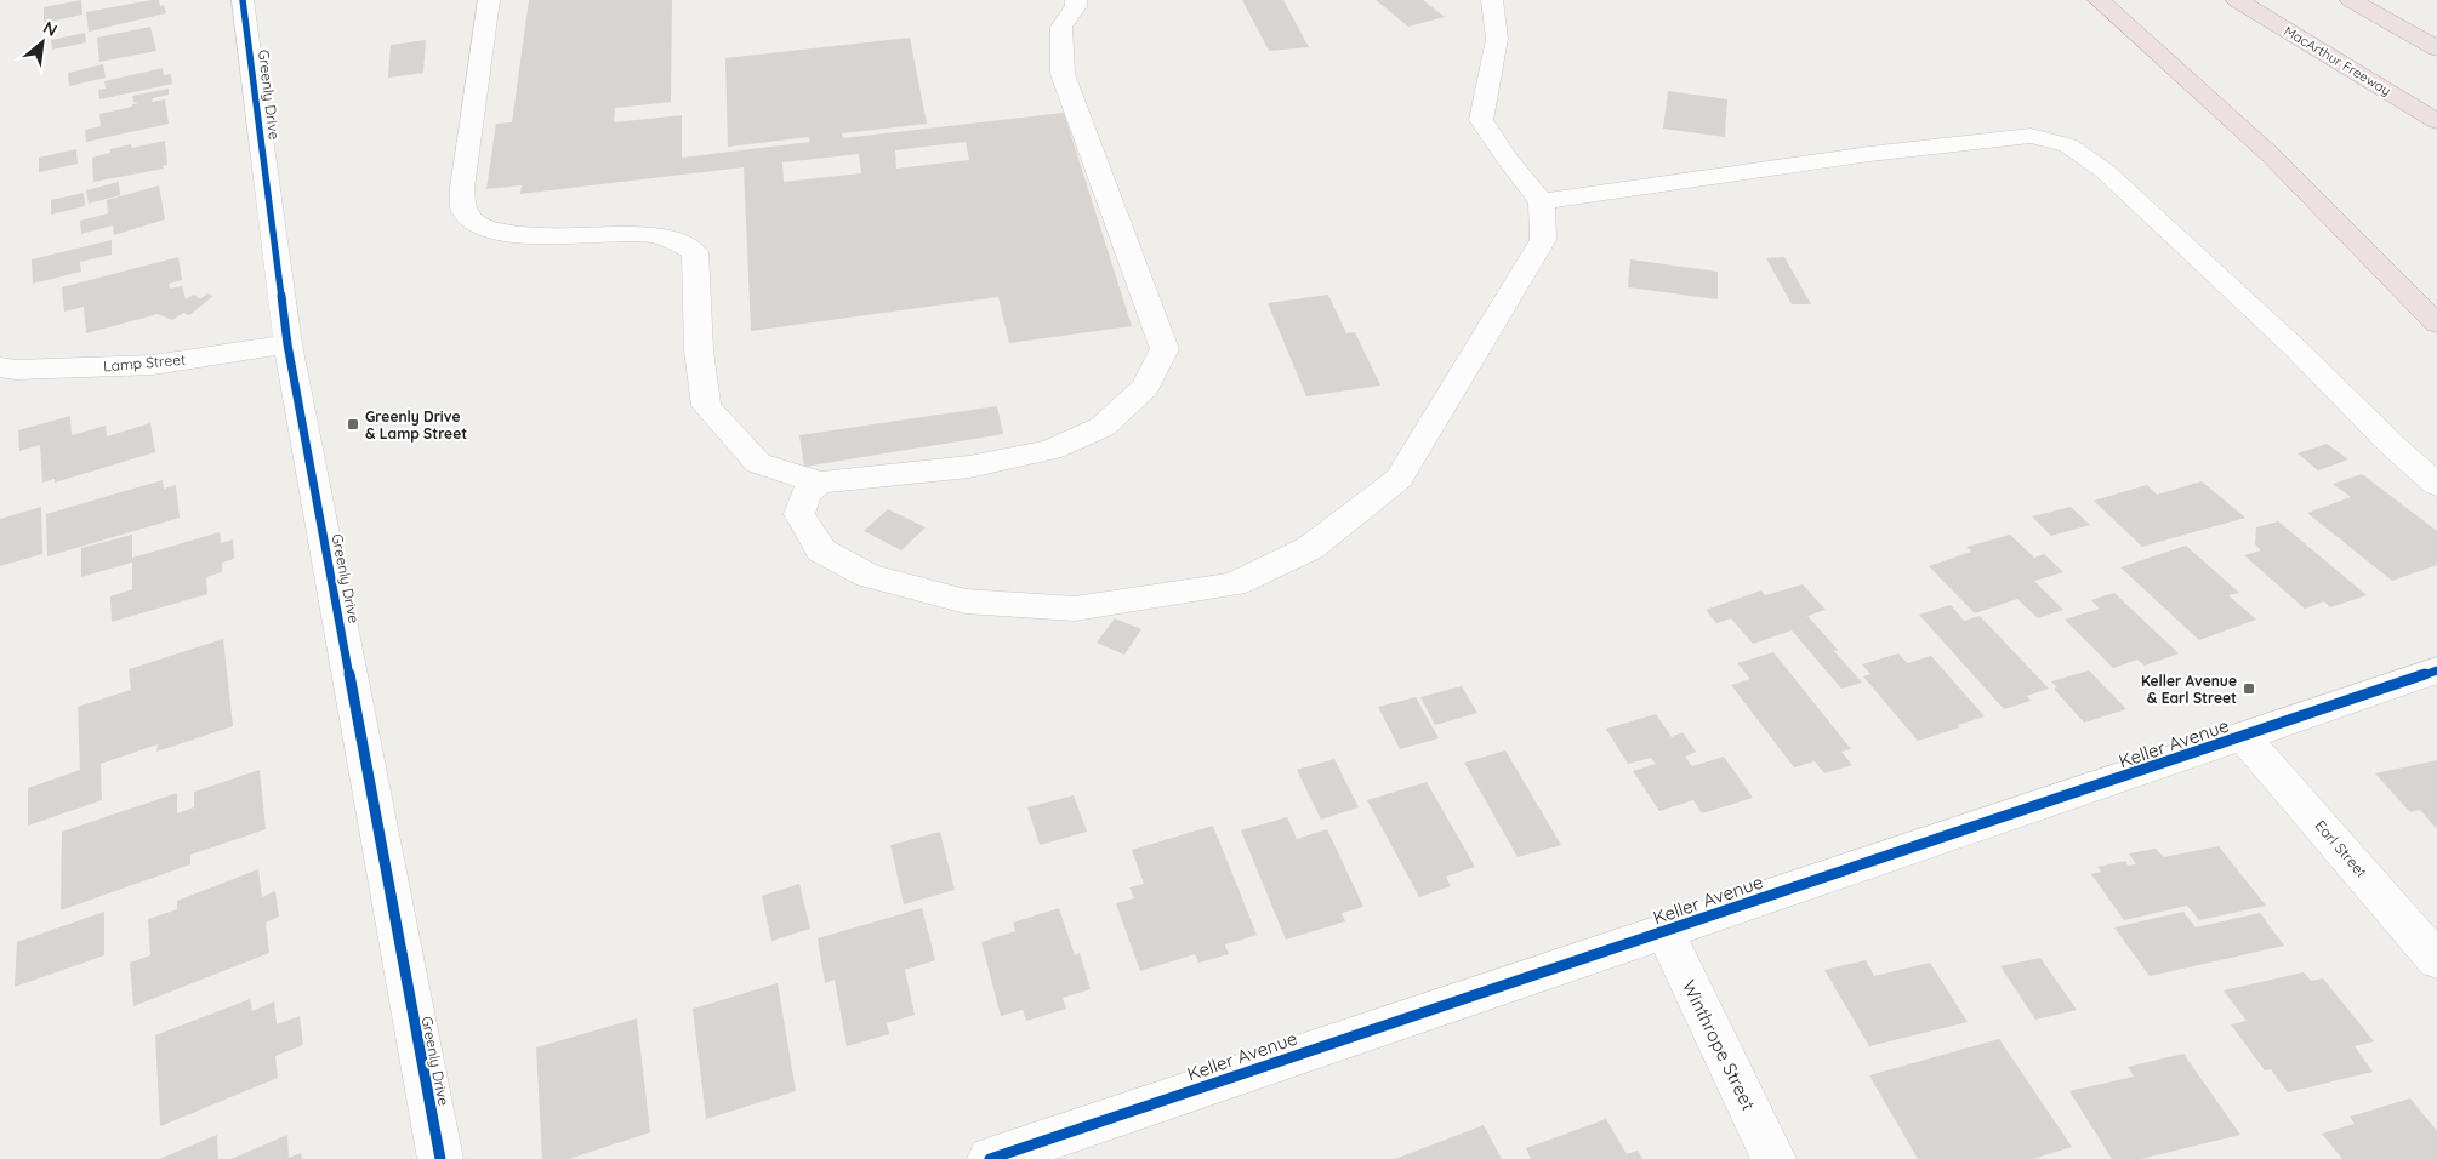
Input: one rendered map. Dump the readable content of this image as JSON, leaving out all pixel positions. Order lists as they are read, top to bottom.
{
  "streets": {
    "highway": ["MacArthur Freeway"],
    "street": [
      "Greenly Drive",
      "Lamp Street",
      "Keller Avenue",
      "Earl Street",
      "Winthrope Street"
    ]
  },
  "crossings": [
    ["Greenly Drive", "Lamp Street"],
    ["Keller Avenue", "Earl Street"],
    ["Keller Avenue", "Winthrope Street"]
  ],
  "places": {
    "transit": ["Greenly Drive & Lamp Street", "Keller Avenue & Earl Street"]
  },
  "north": "top right"
}
